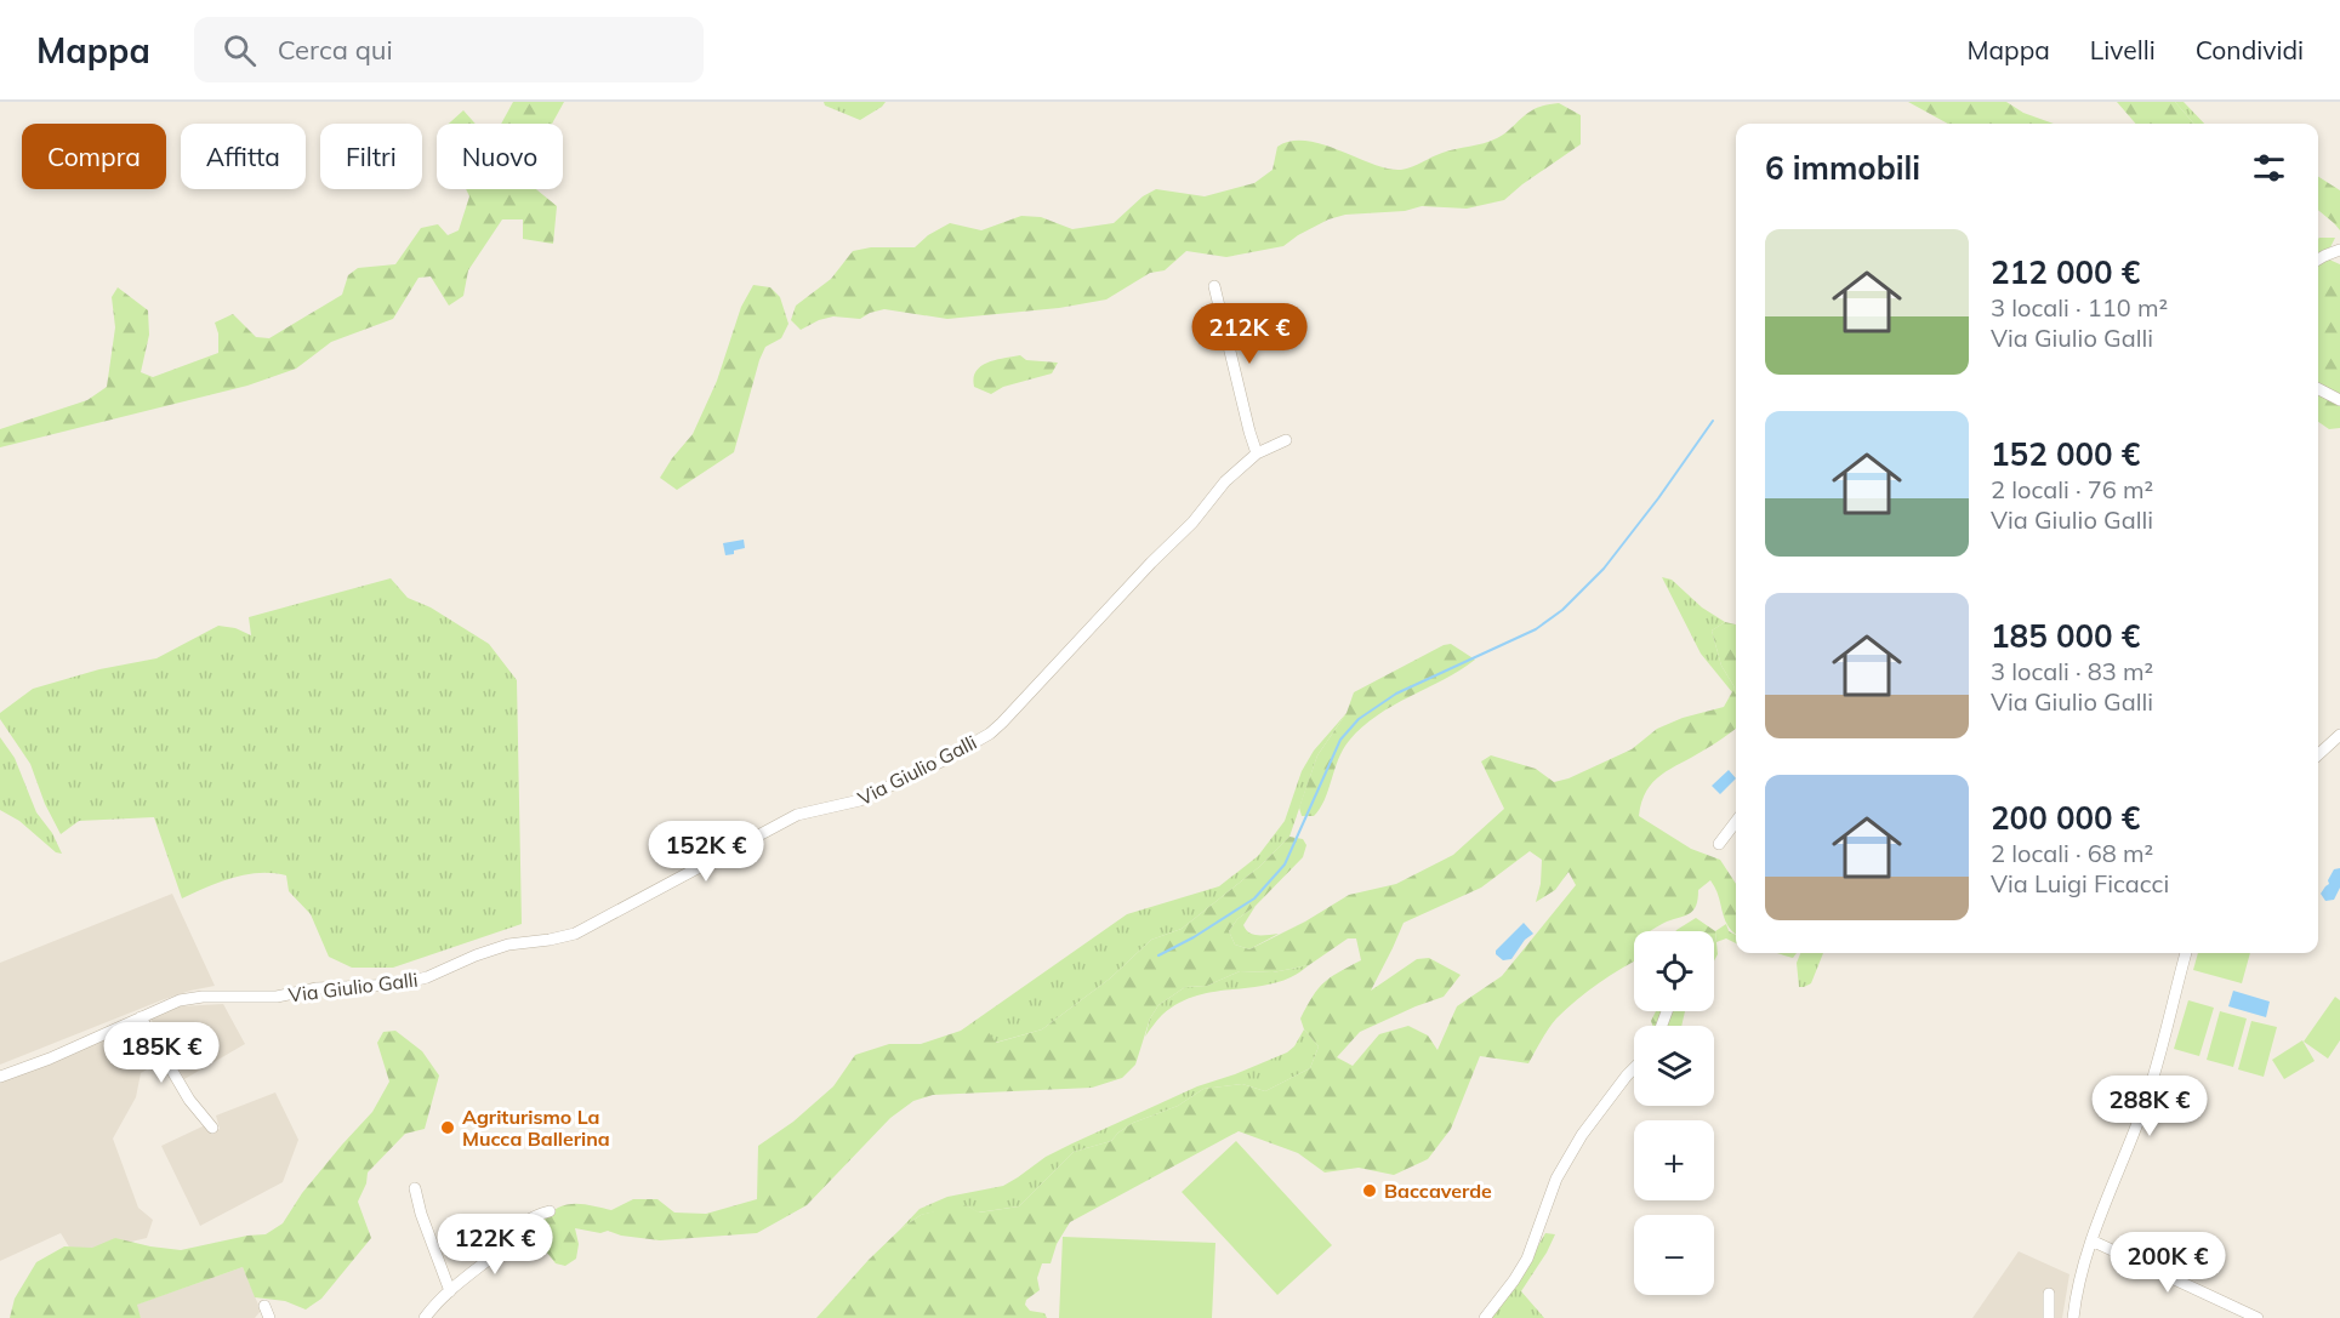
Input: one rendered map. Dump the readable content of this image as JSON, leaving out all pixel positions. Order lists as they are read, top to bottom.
{
  "streets": {
    "street": ["Via Giulio Galli"]
  },
  "places": ["Agriturismo La Mucca Ballerina", "Baccaverde"],
  "page": {
    "header": "Mappa",
    "search": "Cerca qui",
    "nav": ["Mappa", "Livelli", "Condividi"],
    "chip": [
      "Compra",
      "Affitta",
      "Filtri",
      "Nuovo"
    ],
    "heading": "6 immobili",
    "list": [
      {
        "name": "212 000 €",
        "note": "3 locali · 110 m² · Via Giulio Galli"
      },
      {
        "name": "152 000 €",
        "note": "2 locali · 76 m² · Via Giulio Galli"
      },
      {
        "name": "185 000 €",
        "note": "3 locali · 83 m² · Via Giulio Galli"
      },
      {
        "name": "200 000 €",
        "note": "2 locali · 68 m² · Via Luigi Ficacci"
      }
    ],
    "price": [
      "212K €",
      "152K €",
      "185K €",
      "288K €",
      "122K €",
      "200K €"
    ],
    "map_buttons": ["+", "−"]
  }
}
